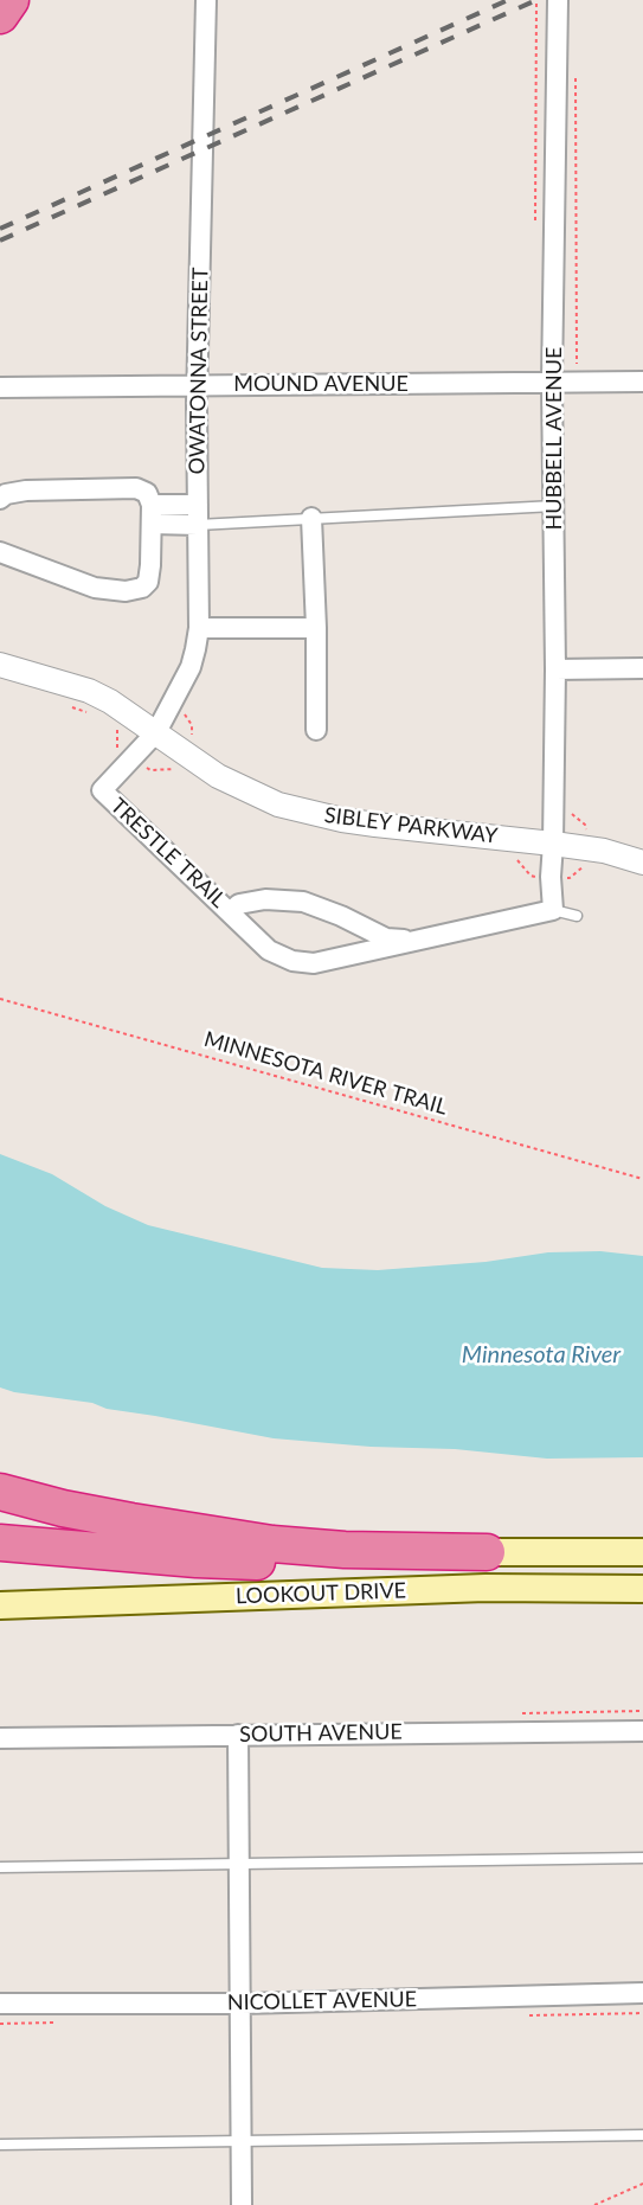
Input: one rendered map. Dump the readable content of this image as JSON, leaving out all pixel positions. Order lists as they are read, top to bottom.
{
  "streets": {
    "main road": ["LOOKOUT DRIVE"],
    "street": [
      "OWATONNA STREET",
      "MOUND AVENUE",
      "HUBBELL AVENUE",
      "SIBLEY PARKWAY",
      "TRESTLE TRAIL",
      "SOUTH AVENUE",
      "NICOLLET AVENUE"
    ],
    "path": ["MINNESOTA RIVER TRAIL"]
  },
  "crossings": [
    ["OWATONNA STREET", "MOUND AVENUE"],
    ["OWATONNA STREET", "SIBLEY PARKWAY"],
    ["OWATONNA STREET", "TRESTLE TRAIL"],
    ["MOUND AVENUE", "HUBBELL AVENUE"],
    ["HUBBELL AVENUE", "SIBLEY PARKWAY"],
    ["HUBBELL AVENUE", "TRESTLE TRAIL"],
    ["SIBLEY PARKWAY", "TRESTLE TRAIL"]
  ],
  "water": ["Minnesota River"]
}
